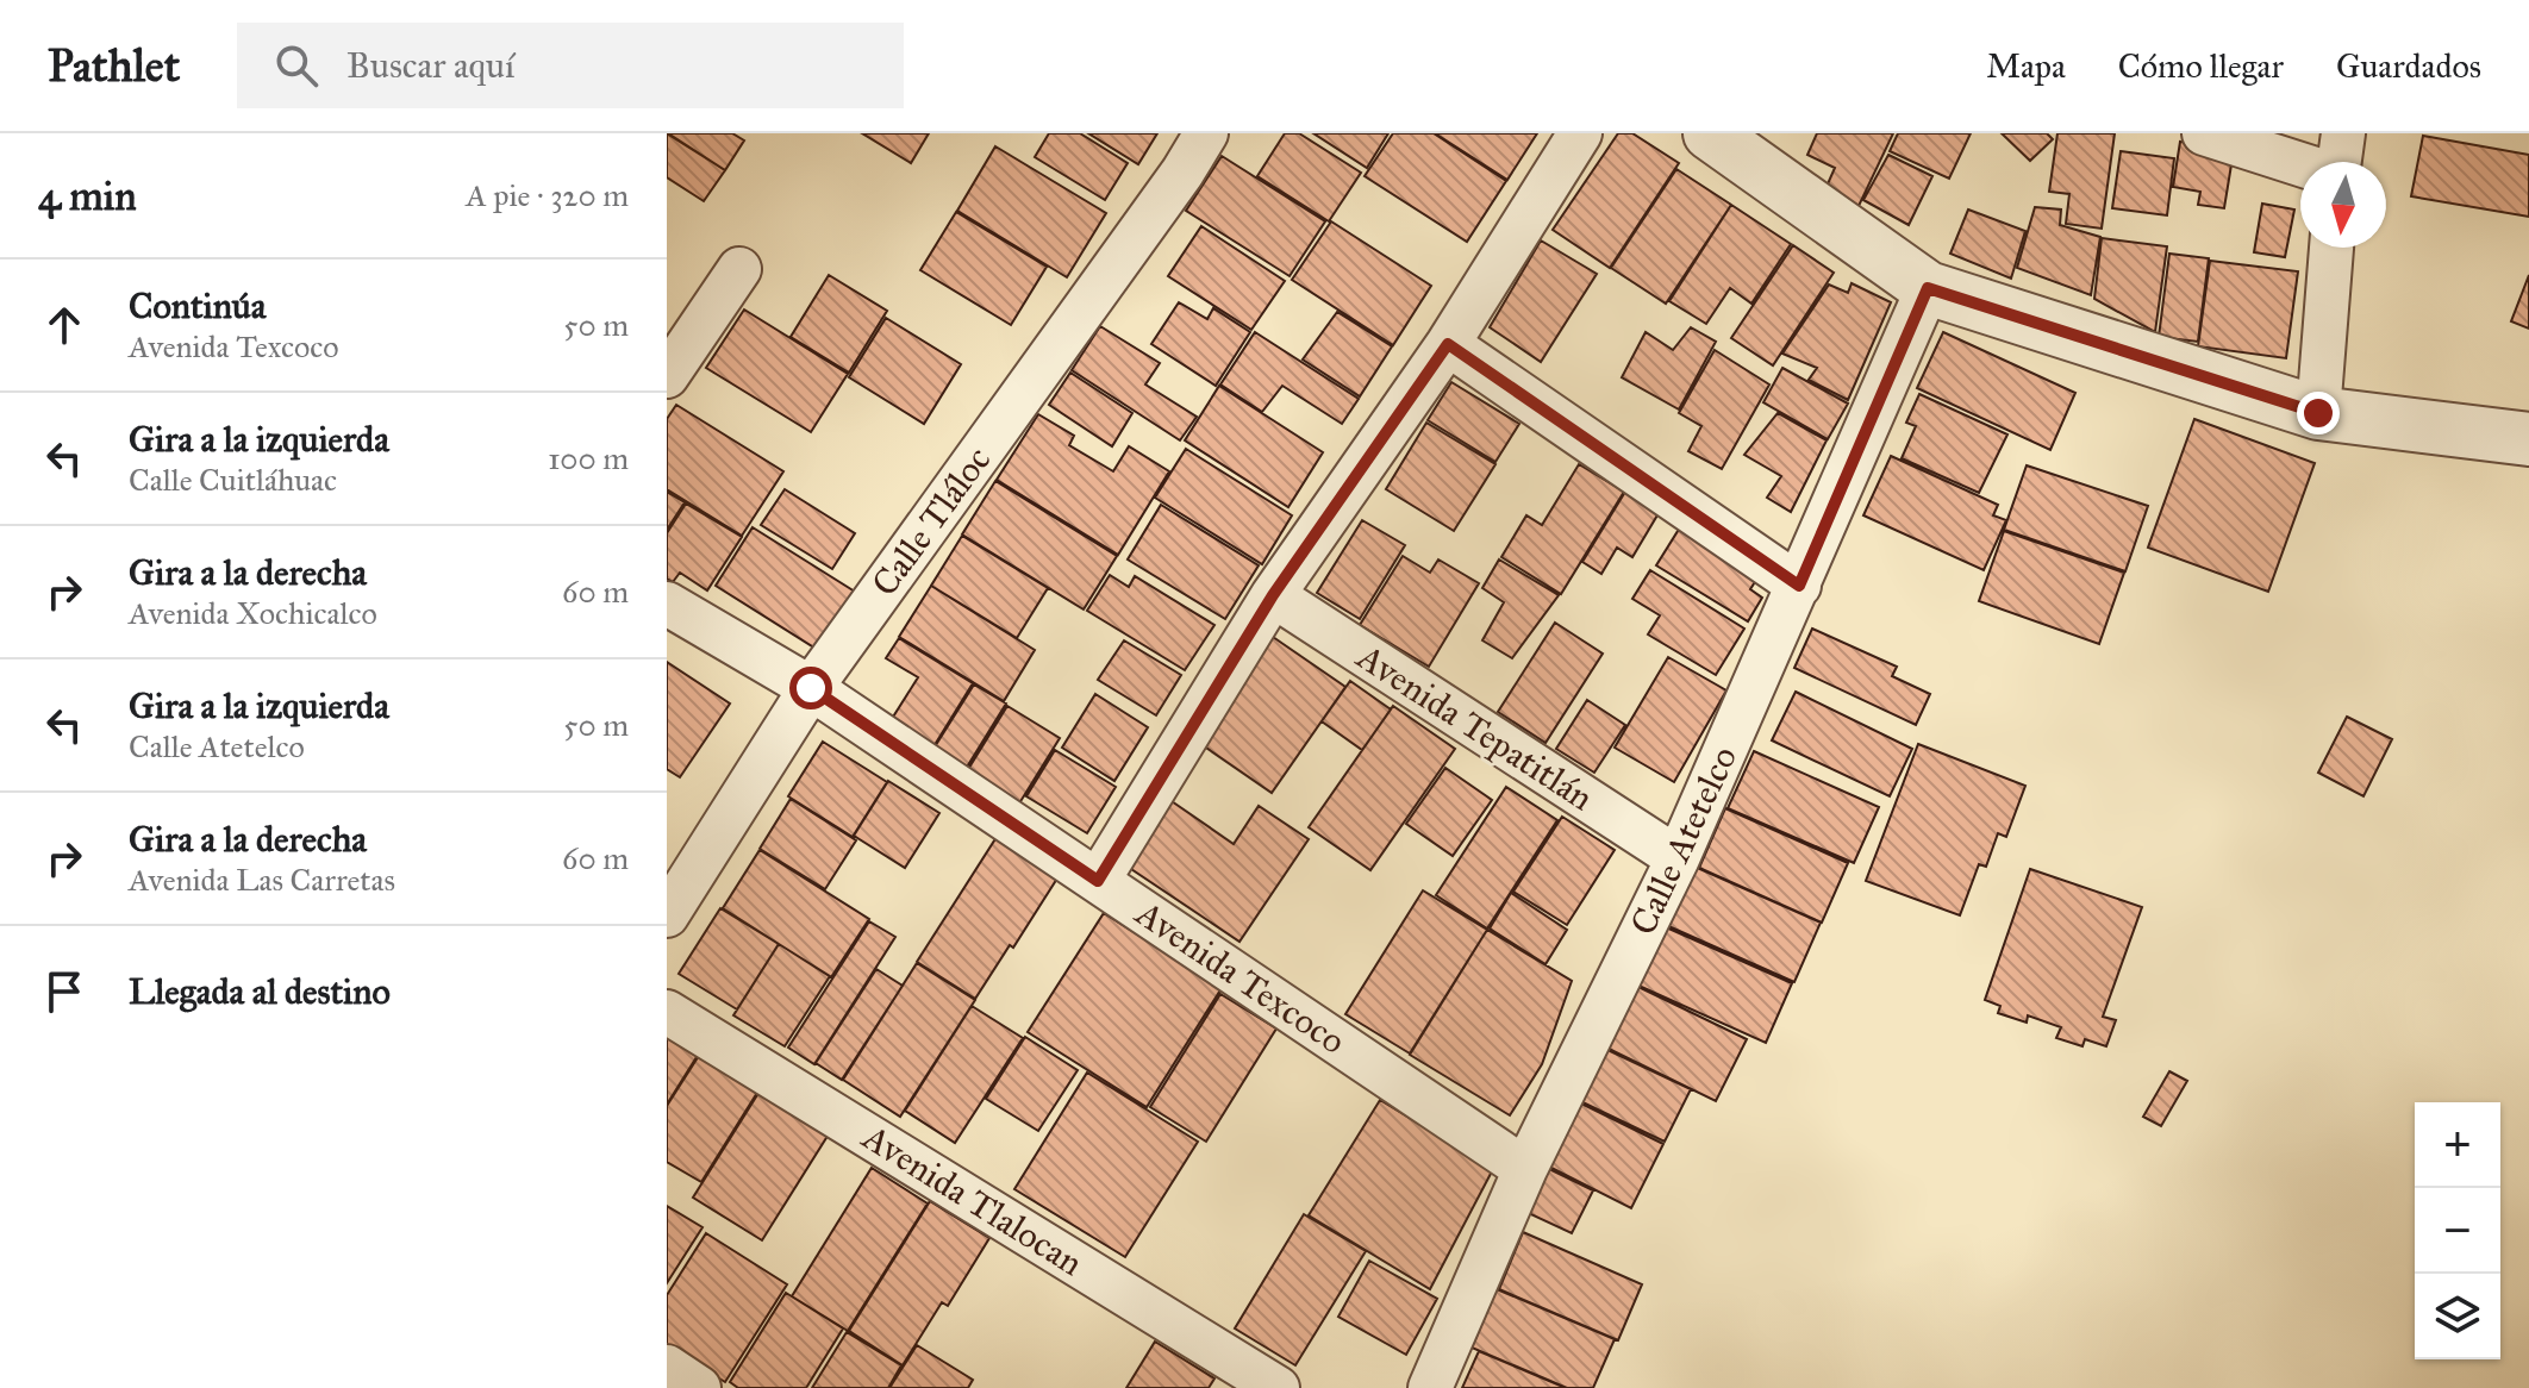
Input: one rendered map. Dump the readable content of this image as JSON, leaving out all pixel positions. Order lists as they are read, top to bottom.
{
  "streets": {
    "street": [
      "Calle Tláloc",
      "Avenida Tepatitlán",
      "Calle Atetelco",
      "Avenida Texcoco",
      "Avenida Tlalocan"
    ]
  },
  "crossings": [
    ["Calle Tláloc", "Avenida Texcoco"],
    ["Avenida Tepatitlán", "Calle Atetelco"],
    ["Calle Atetelco", "Avenida Texcoco"]
  ],
  "north": "bottom",
  "page": {
    "header": "Pathlet",
    "search": "Buscar aquí",
    "nav": ["Mapa", "Cómo llegar", "Guardados"],
    "heading": ["4 min", "A pie · 320 m"],
    "list": [
      ["Continúa", "Avenida Texcoco", "50 m"],
      ["Gira a la izquierda", "Calle Cuitláhuac", "100 m"],
      ["Gira a la derecha", "Avenida Xochicalco", "60 m"],
      ["Gira a la izquierda", "Calle Atetelco", "50 m"],
      ["Gira a la derecha", "Avenida Las Carretas", "60 m"],
      "Llegada al destino"
    ],
    "map_buttons": ["+", "−"]
  }
}
